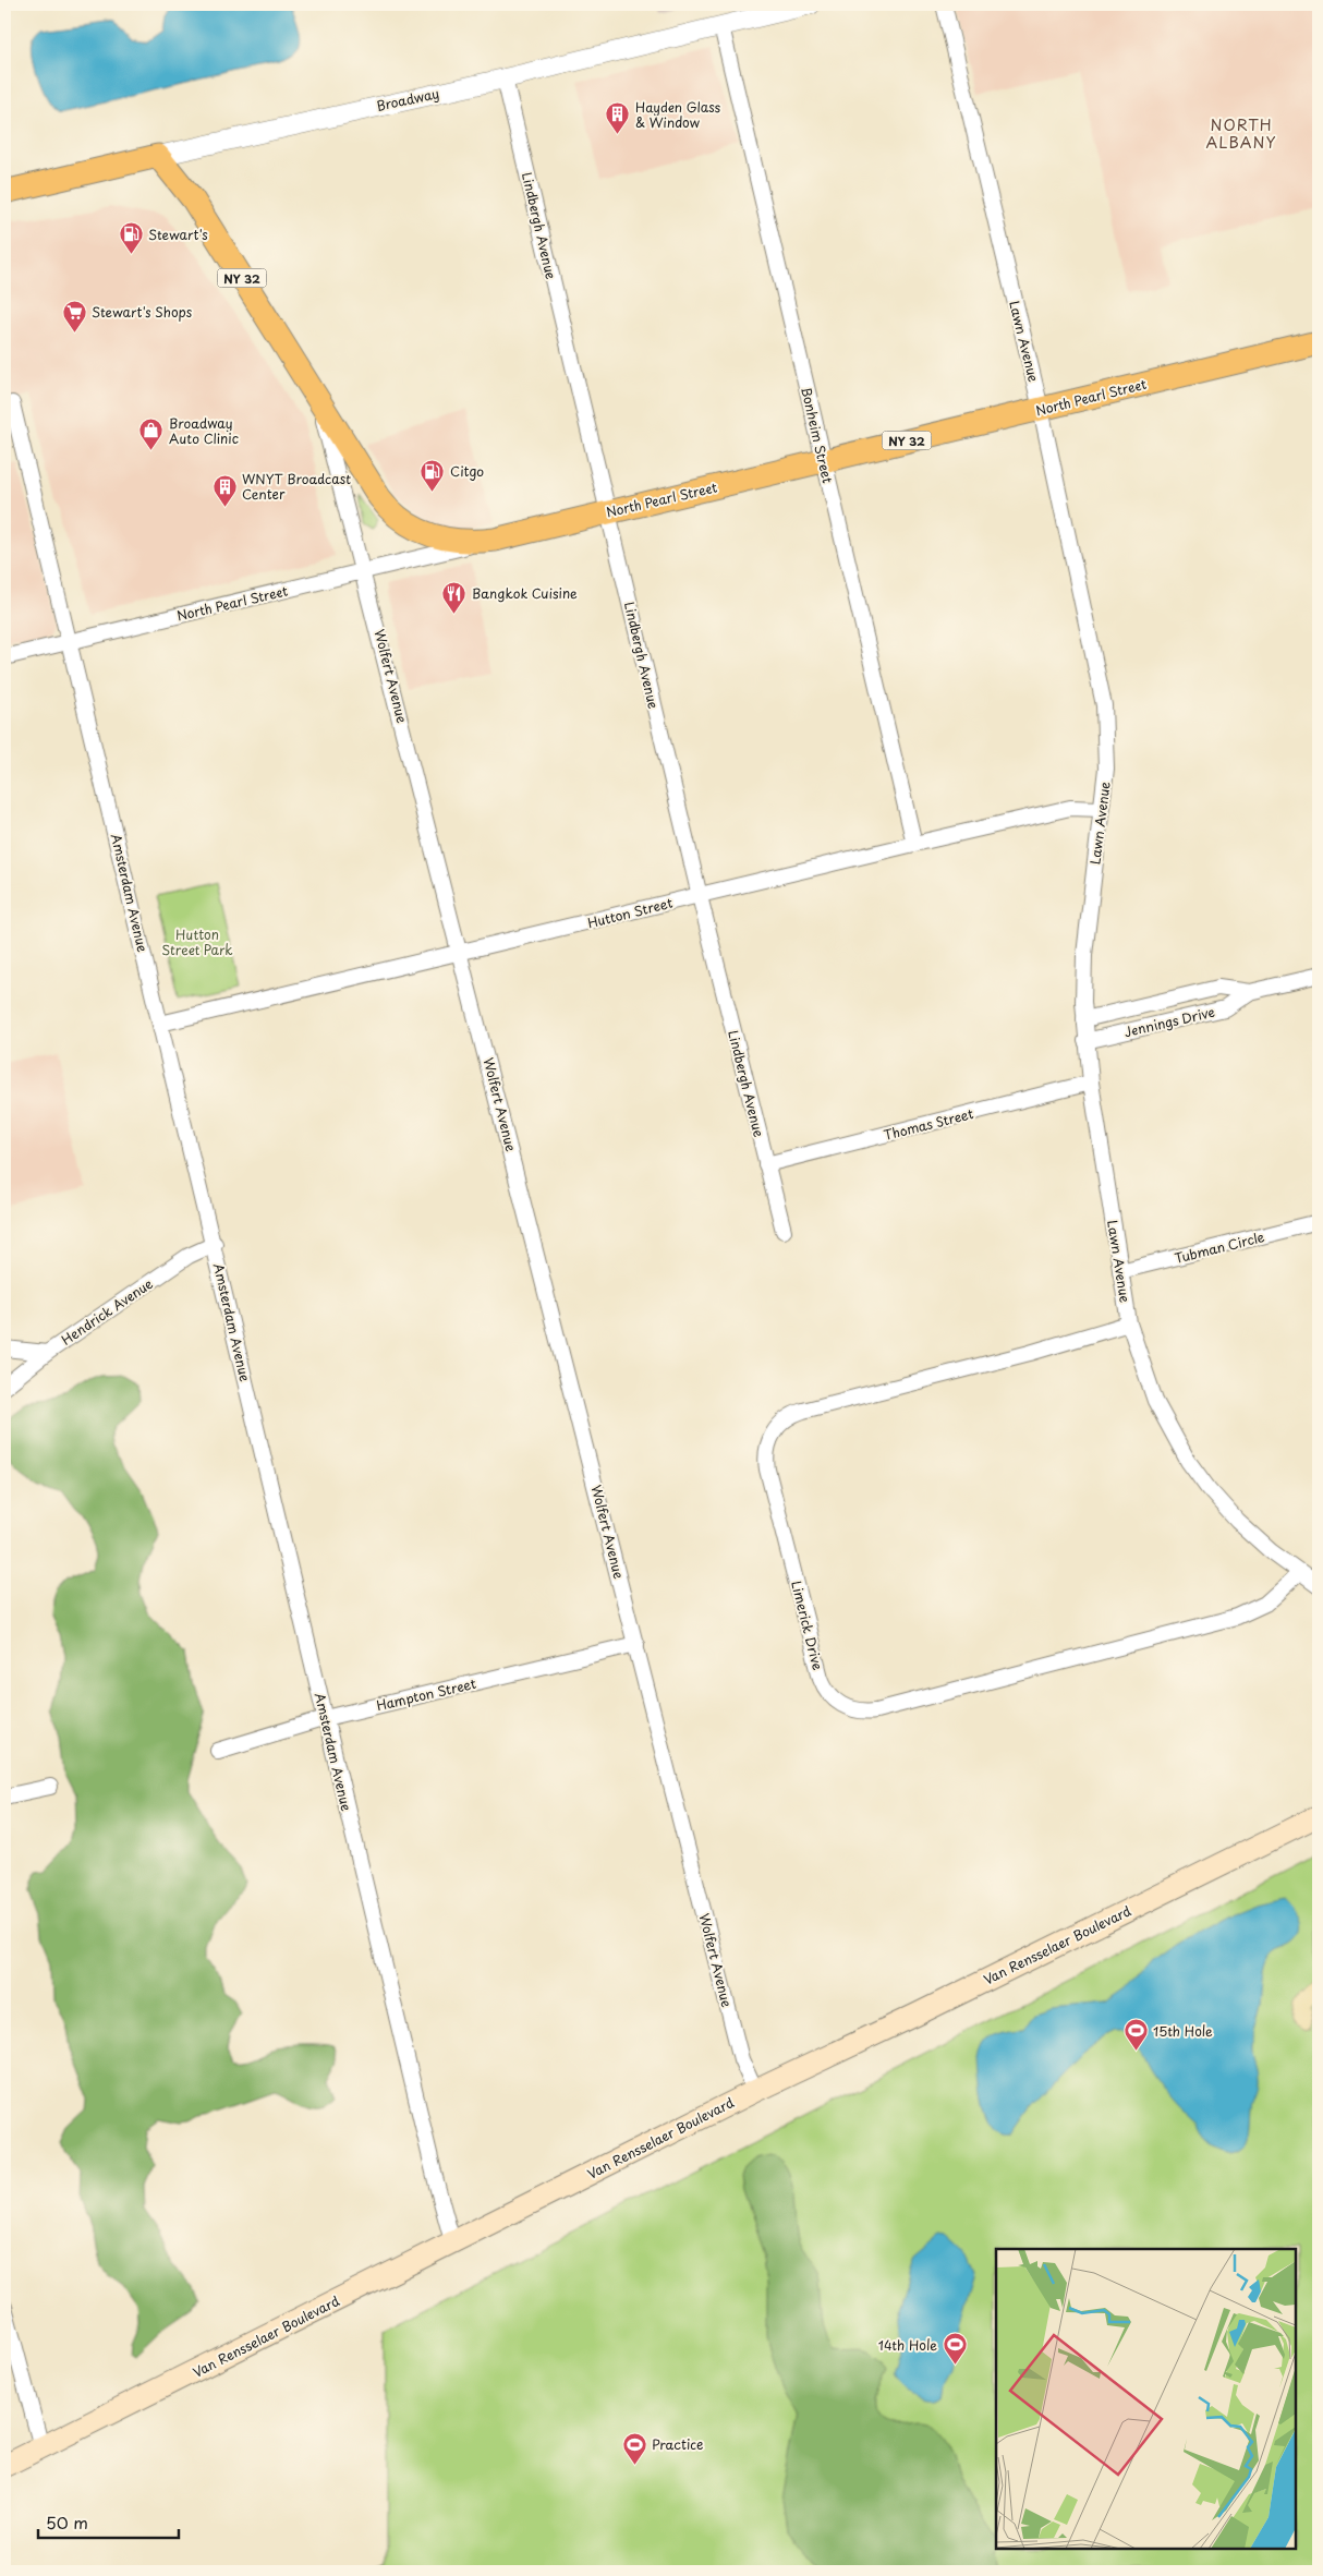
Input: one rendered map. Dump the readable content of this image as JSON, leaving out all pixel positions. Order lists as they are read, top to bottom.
{
  "streets": {
    "main road": [
      "Broadway",
      "NY 32",
      "North Pearl Street",
      "Wolfert Avenue",
      "Van Rensselaer Boulevard"
    ],
    "street": [
      "Lindbergh Avenue",
      "Lawn Avenue",
      "Bonheim Street",
      "Amsterdam Avenue",
      "Hutton Street",
      "Jennings Drive",
      "Thomas Street",
      "Tubman Circle",
      "Hendrick Avenue",
      "Limerick Drive",
      "Hampton Street"
    ]
  },
  "crossings": [
    ["Broadway", "Lindbergh Avenue"],
    ["Broadway", "Bonheim Street"],
    ["Broadway", "Wolfert Avenue"],
    ["Lindbergh Avenue", "North Pearl Street"],
    ["Lindbergh Avenue", "Hutton Street"],
    ["Lindbergh Avenue", "Thomas Street"],
    ["NY 32", "North Pearl Street"],
    ["NY 32", "Wolfert Avenue"],
    ["Lawn Avenue", "North Pearl Street"],
    ["Lawn Avenue", "Hutton Street"],
    ["Lawn Avenue", "Jennings Drive"],
    ["Lawn Avenue", "Thomas Street"],
    ["Lawn Avenue", "Tubman Circle"],
    ["Lawn Avenue", "Limerick Drive"],
    ["North Pearl Street", "Bonheim Street"],
    ["North Pearl Street", "Wolfert Avenue"],
    ["North Pearl Street", "Amsterdam Avenue"],
    ["Bonheim Street", "Hutton Street"],
    ["Wolfert Avenue", "Hutton Street"],
    ["Wolfert Avenue", "Hampton Street"],
    ["Wolfert Avenue", "Van Rensselaer Boulevard"],
    ["Amsterdam Avenue", "Hutton Street"],
    ["Amsterdam Avenue", "Hendrick Avenue"],
    ["Amsterdam Avenue", "Hampton Street"],
    ["Amsterdam Avenue", "Van Rensselaer Boulevard"]
  ],
  "districts": ["NORTH ALBANY"],
  "parks": ["Hutton Street Park"],
  "places": {
    "building": ["Hayden Glass & Window", "WNYT Broadcast Center"],
    "fuel station": ["Stewart's", "Citgo"],
    "supermarket": ["Stewart's Shops"],
    "shop": ["Broadway Auto Clinic"],
    "restaurant": ["Bangkok Cuisine"],
    "sports": ["15th Hole", "14th Hole", "Practice"]
  },
  "scale_bar": "50 m"
}
